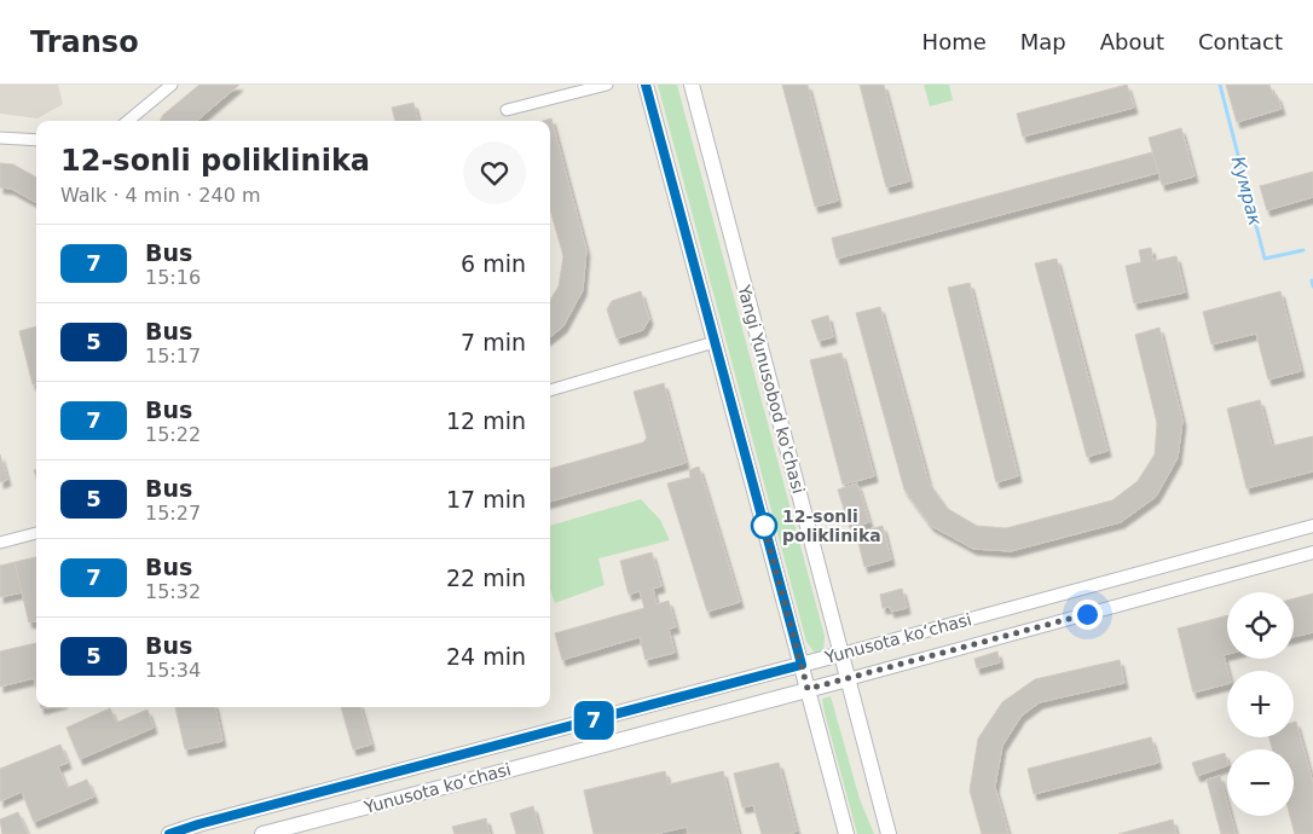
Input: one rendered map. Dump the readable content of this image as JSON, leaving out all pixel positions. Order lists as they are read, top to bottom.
{
  "streets": {
    "main road": ["Yangi Yunusobod ko'chasi", "Yunusota koʻchasi"]
  },
  "crossings": [
    ["Yangi Yunusobod ko'chasi", "Yunusota koʻchasi"]
  ],
  "water": ["Кумрак"],
  "places": ["12-sonli poliklinika"],
  "lines": ["bus line 7"],
  "page": {
    "header": "Transo",
    "nav": [
      "Home",
      "Map",
      "About",
      "Contact"
    ],
    "on_map": "7",
    "heading": ["12-sonli poliklinika", "Walk · 4 min · 240 m"],
    "list": [
      {
        "mark": "7",
        "name": "Bus",
        "note": "15:16",
        "value": "6 min"
      },
      {
        "mark": "5",
        "name": "Bus",
        "note": "15:17",
        "value": "7 min"
      },
      {
        "mark": "7",
        "name": "Bus",
        "note": "15:22",
        "value": "12 min"
      },
      {
        "mark": "5",
        "name": "Bus",
        "note": "15:27",
        "value": "17 min"
      },
      {
        "mark": "7",
        "name": "Bus",
        "note": "15:32",
        "value": "22 min"
      },
      {
        "mark": "5",
        "name": "Bus",
        "note": "15:34",
        "value": "24 min"
      }
    ],
    "map_buttons": ["+", "−"]
  }
}
